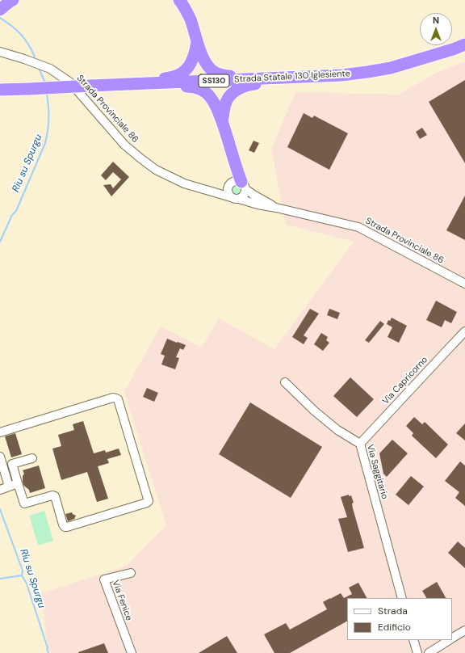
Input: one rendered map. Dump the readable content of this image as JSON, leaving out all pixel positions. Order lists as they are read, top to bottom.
{
  "streets": {
    "highway": ["Strada Statale 130 Iglesiente", "SS130"],
    "street": [
      "Strada Provinciale 86",
      "Via Capricorno",
      "Via Saggitario",
      "Via Fenice"
    ]
  },
  "crossings": [
    ["Via Capricorno", "Via Saggitario"]
  ],
  "water": ["Riu su Spurgu"],
  "legend": ["Strada", "Edificio"],
  "north": "top"
}
